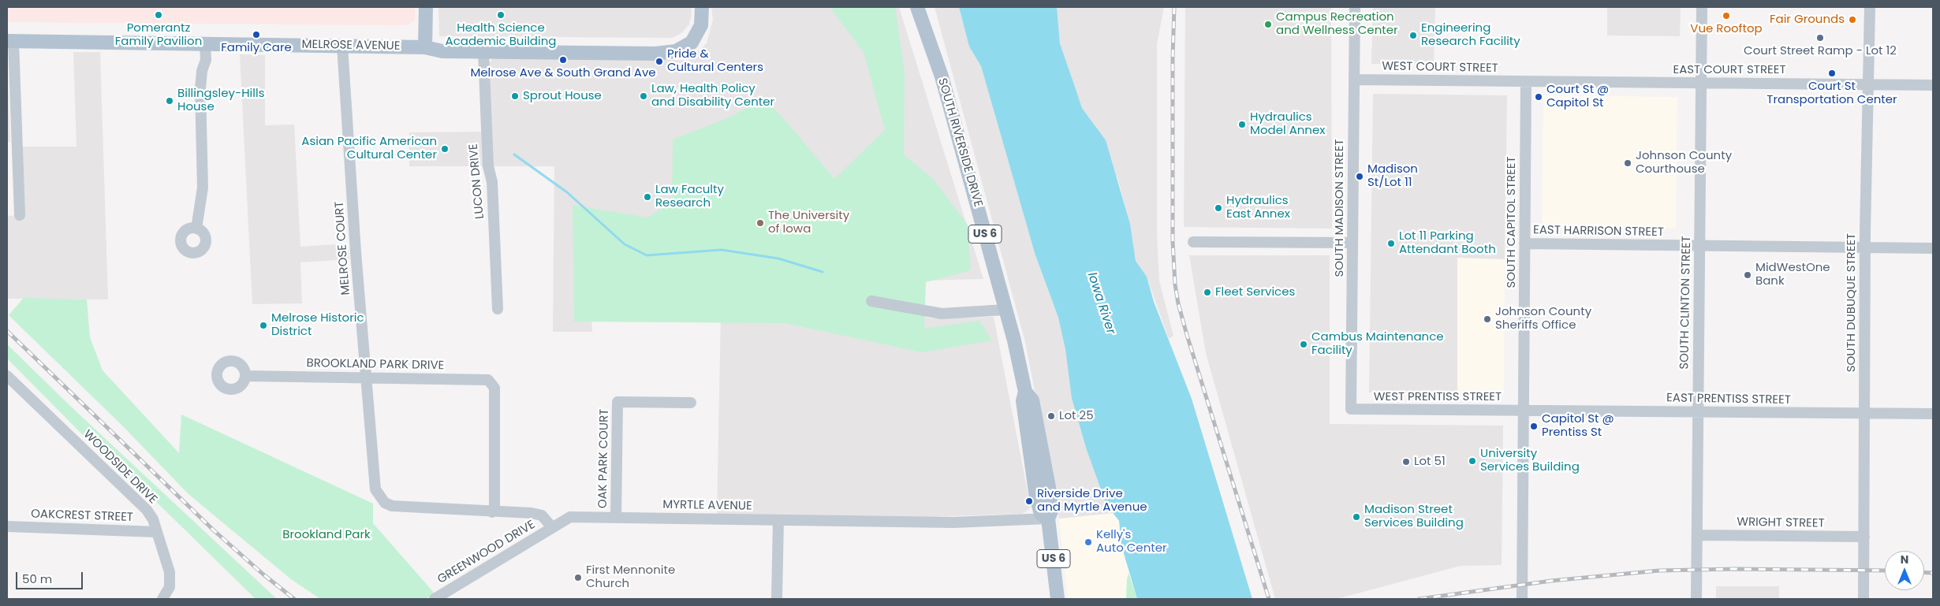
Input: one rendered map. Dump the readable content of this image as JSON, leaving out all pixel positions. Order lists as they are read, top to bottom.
{
  "streets": {
    "main road": ["MELROSE AVENUE", "SOUTH RIVERSIDE DRIVE", "US 6"],
    "street": [
      "WEST COURT STREET",
      "EAST COURT STREET",
      "LUCON DRIVE",
      "SOUTH MADISON STREET",
      "SOUTH CAPITOL STREET",
      "EAST HARRISON STREET",
      "MELROSE COURT",
      "SOUTH CLINTON STREET",
      "SOUTH DUBUQUE STREET",
      "BROOKLAND PARK DRIVE",
      "WEST PRENTISS STREET",
      "EAST PRENTISS STREET",
      "OAK PARK COURT",
      "WOODSIDE DRIVE",
      "MYRTLE AVENUE",
      "OAKCREST STREET",
      "WRIGHT STREET",
      "GREENWOOD DRIVE"
    ]
  },
  "crossings": [
    ["MELROSE AVENUE", "LUCON DRIVE"],
    ["MELROSE AVENUE", "MELROSE COURT"],
    ["WEST COURT STREET", "EAST COURT STREET"],
    ["WEST COURT STREET", "SOUTH MADISON STREET"],
    ["WEST COURT STREET", "SOUTH CAPITOL STREET"],
    ["EAST COURT STREET", "SOUTH CAPITOL STREET"],
    ["EAST COURT STREET", "SOUTH CLINTON STREET"],
    ["EAST COURT STREET", "SOUTH DUBUQUE STREET"],
    ["SOUTH RIVERSIDE DRIVE", "MYRTLE AVENUE"],
    ["SOUTH MADISON STREET", "WEST PRENTISS STREET"],
    ["SOUTH CAPITOL STREET", "EAST HARRISON STREET"],
    ["SOUTH CAPITOL STREET", "WEST PRENTISS STREET"],
    ["SOUTH CAPITOL STREET", "EAST PRENTISS STREET"],
    ["EAST HARRISON STREET", "SOUTH CLINTON STREET"],
    ["EAST HARRISON STREET", "SOUTH DUBUQUE STREET"],
    ["MELROSE COURT", "BROOKLAND PARK DRIVE"],
    ["SOUTH CLINTON STREET", "EAST PRENTISS STREET"],
    ["SOUTH CLINTON STREET", "WRIGHT STREET"],
    ["SOUTH DUBUQUE STREET", "EAST PRENTISS STREET"],
    ["SOUTH DUBUQUE STREET", "WRIGHT STREET"],
    ["WEST PRENTISS STREET", "EAST PRENTISS STREET"],
    ["OAK PARK COURT", "MYRTLE AVENUE"],
    ["WOODSIDE DRIVE", "OAKCREST STREET"],
    ["MYRTLE AVENUE", "GREENWOOD DRIVE"]
  ],
  "water": ["Iowa River"],
  "parks": ["Brookland Park"],
  "places": [
    "Pomerantz Family Pavilion",
    "Health Science Academic Building",
    "Vue Rooftop",
    "Fair Grounds",
    "Campus Recreation and Wellness Center",
    "Family Care",
    "Engineering Research Facility",
    "Court Street Ramp - Lot 12",
    "Melrose Ave & South Grand Ave",
    "Pride & Cultural Centers",
    "Court St Transportation Center",
    "Sprout House",
    "Law, Health Policy and Disability Center",
    "Court St @ Capitol St",
    "Billingsley-Hills House",
    "Hydraulics Model Annex",
    "Asian Pacific American Cultural Center",
    "Johnson County Courthouse",
    "Madison St/Lot 11",
    "Law Faculty Research",
    "Hydraulics East Annex",
    "The University of Iowa",
    "Lot 11 Parking Attendant Booth",
    "MidWestOne Bank",
    "Fleet Services",
    "Johnson County Sheriffs Office",
    "Melrose Historic District",
    "Cambus Maintenance Facility",
    "Lot 25",
    "Capitol St @ Prentiss St",
    "University Services Building",
    "Lot 51",
    "Riverside Drive and Myrtle Avenue",
    "Madison Street Services Building",
    "Kelly's Auto Center",
    "First Mennonite Church"
  ],
  "scale_bar": "50 m",
  "north": "top"
}
